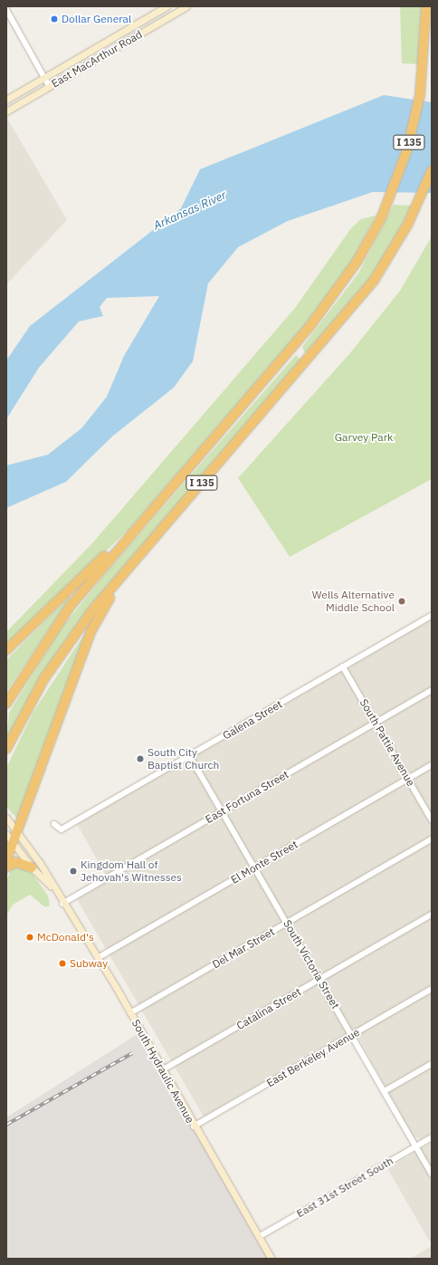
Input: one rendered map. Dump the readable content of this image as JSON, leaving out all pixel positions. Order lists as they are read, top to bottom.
{
  "streets": {
    "highway": ["I 135"],
    "street": [
      "East MacArthur Road",
      "Galena Street",
      "South Pattie Avenue",
      "East Fortuna Street",
      "El Monte Street",
      "Del Mar Street",
      "South Victoria Street",
      "Catalina Street",
      "East Berkeley Avenue",
      "South Hydraulic Avenue",
      "East 31st Street South"
    ]
  },
  "crossings": [
    ["Galena Street", "South Pattie Avenue"],
    ["Galena Street", "South Victoria Street"],
    ["South Pattie Avenue", "East Fortuna Street"],
    ["South Pattie Avenue", "El Monte Street"],
    ["East Fortuna Street", "South Victoria Street"],
    ["East Fortuna Street", "South Hydraulic Avenue"],
    ["El Monte Street", "South Victoria Street"],
    ["El Monte Street", "South Hydraulic Avenue"],
    ["Del Mar Street", "South Victoria Street"],
    ["Del Mar Street", "South Hydraulic Avenue"],
    ["South Victoria Street", "Catalina Street"],
    ["South Victoria Street", "East Berkeley Avenue"],
    ["South Victoria Street", "East 31st Street South"],
    ["Catalina Street", "South Hydraulic Avenue"],
    ["East Berkeley Avenue", "South Hydraulic Avenue"],
    ["South Hydraulic Avenue", "East 31st Street South"]
  ],
  "water": ["Arkansas River"],
  "parks": ["Garvey Park"],
  "places": [
    "Dollar General",
    "Wells Alternative Middle School",
    "South City Baptist Church",
    "Kingdom Hall of Jehovah's Witnesses",
    "McDonald's",
    "Subway"
  ]
}
